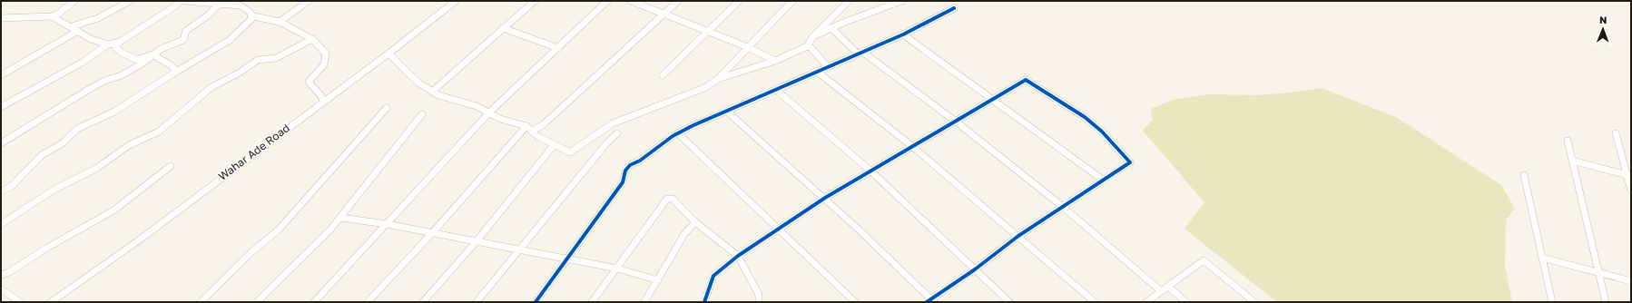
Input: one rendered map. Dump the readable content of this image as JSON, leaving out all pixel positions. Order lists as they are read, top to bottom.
{
  "streets": {
    "street": ["Wahar Ade Road"]
  },
  "north": "top"
}
